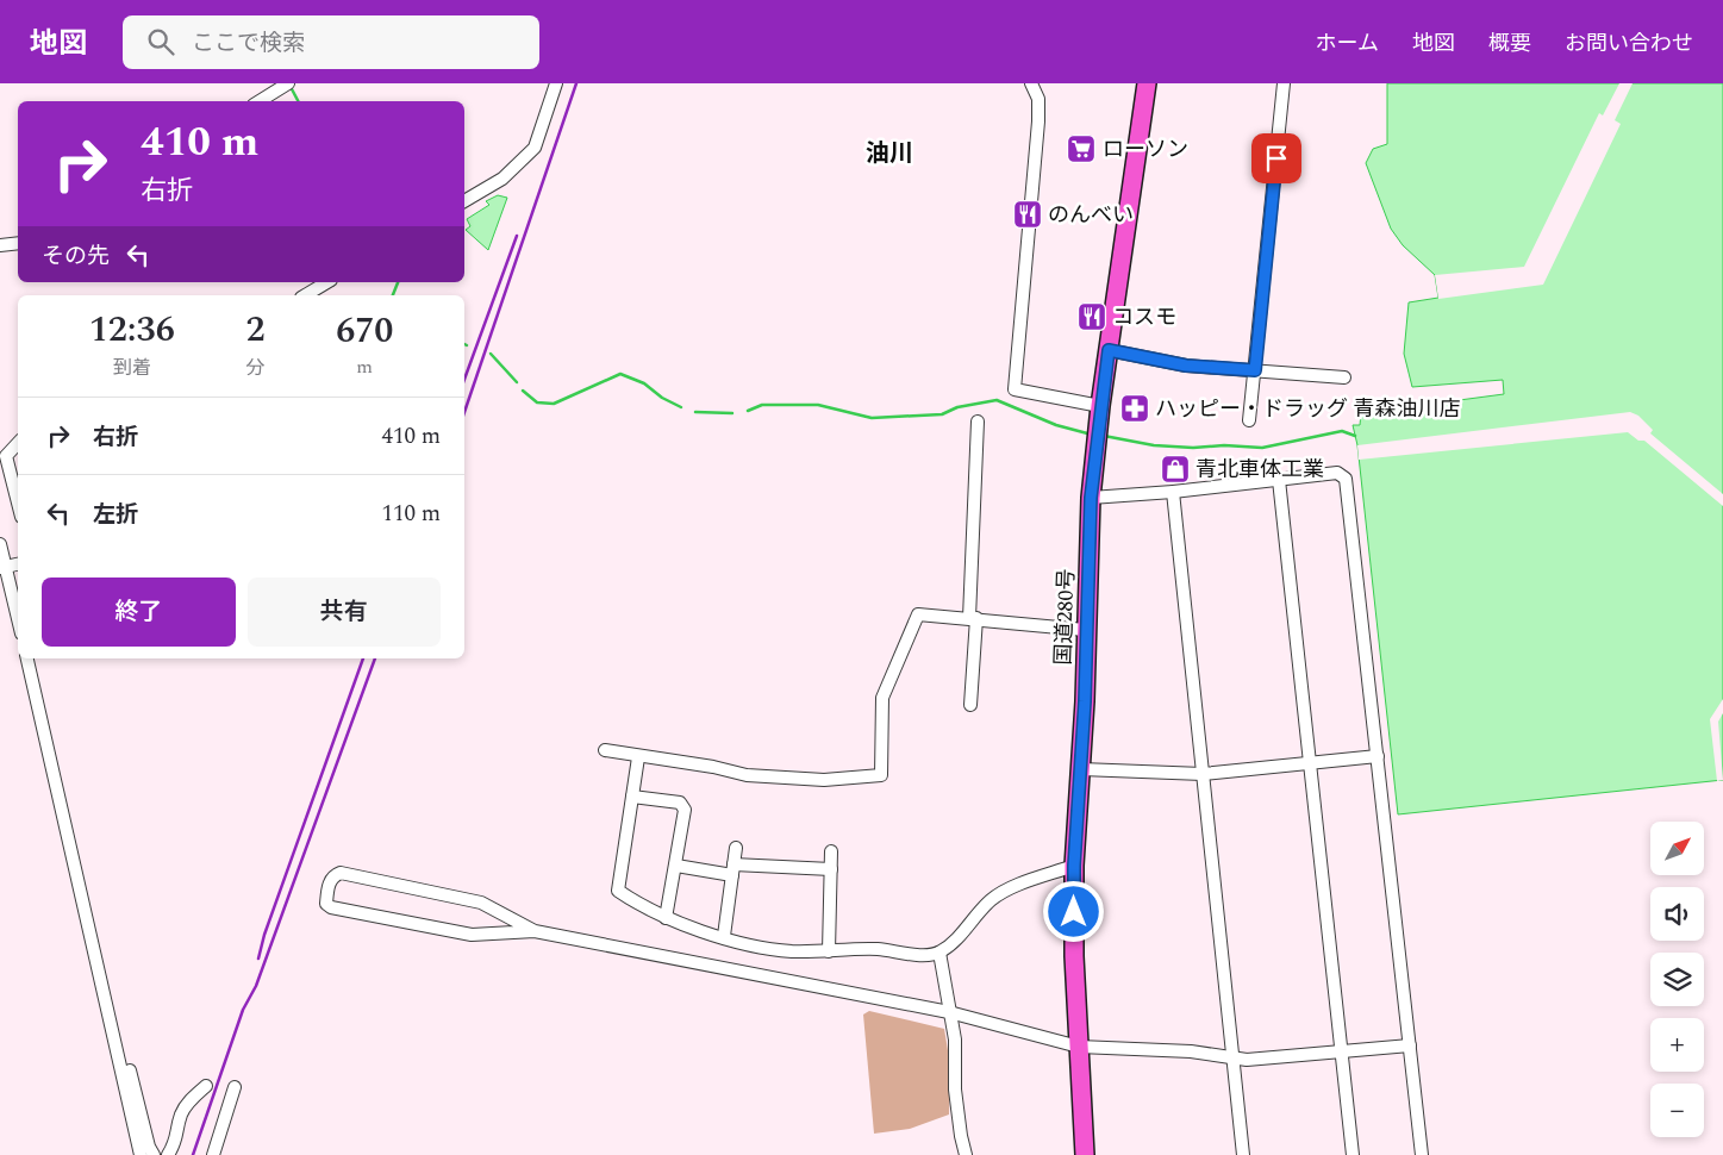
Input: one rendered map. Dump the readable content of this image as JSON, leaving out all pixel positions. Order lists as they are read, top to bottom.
{
  "streets": {
    "highway": ["国道280号"]
  },
  "districts": ["油川"],
  "places": {
    "supermarket": ["ローソン"],
    "restaurant": ["のんべい", "コスモ"],
    "pharmacy": ["ハッピー・ドラッグ 青森油川店"],
    "shop": ["青北車体工業"]
  },
  "north": "top right",
  "page": {
    "header": "地図",
    "search": "ここで検索",
    "nav": [
      "ホーム",
      "地図",
      "概要",
      "お問い合わせ"
    ],
    "turn": ["410 m", "右折"],
    "then": "その先",
    "eta": [
      "12:36",
      "到着",
      "2",
      "分",
      "670",
      "m"
    ],
    "list": [
      {
        "name": "右折",
        "value": "410 m"
      },
      {
        "name": "左折",
        "value": "110 m"
      }
    ],
    "buttons": ["終了", "共有"],
    "map_buttons": ["+", "−"]
  }
}
